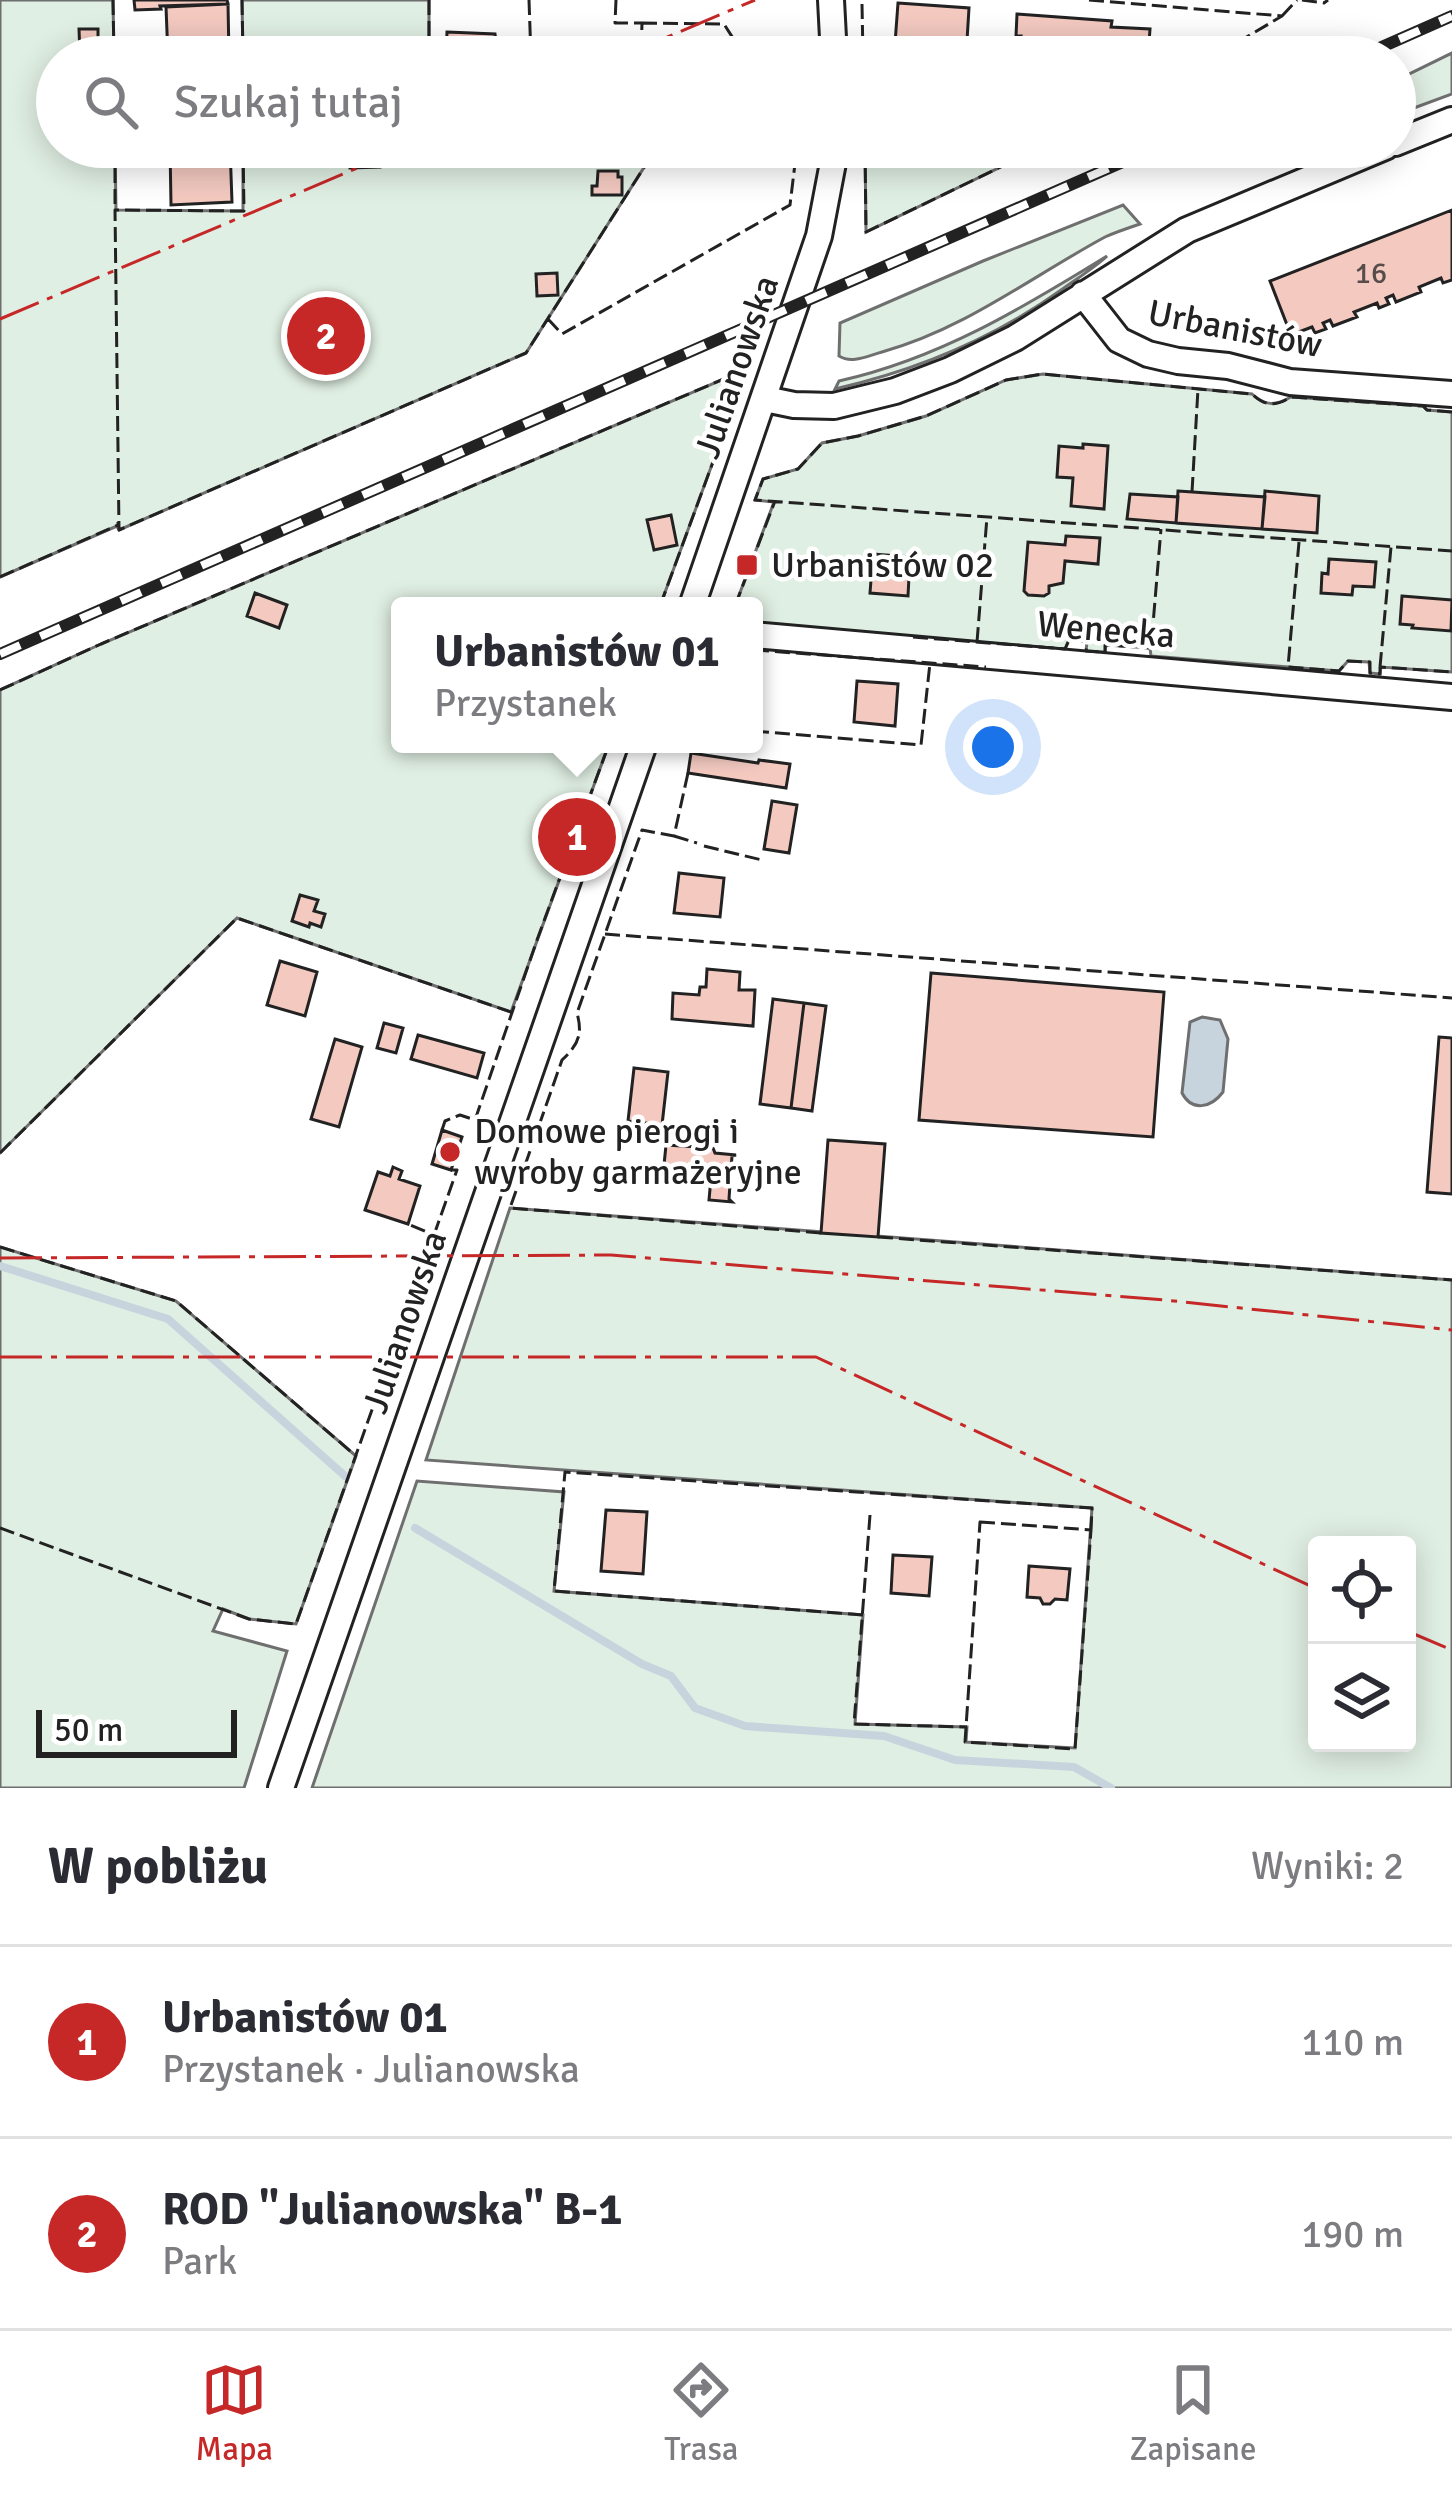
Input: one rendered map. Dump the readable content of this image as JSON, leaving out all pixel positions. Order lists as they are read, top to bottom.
{
  "streets": {
    "street": ["Urbanistów", "Julianowska", "Wenecka"]
  },
  "places": {
    "transit": ["Urbanistów 02"],
    "other": ["Domowe pierogi i wyroby garmażeryjne"]
  },
  "house_numbers": ["16"],
  "scale_bar": "50 m",
  "page": {
    "search": "Szukaj tutaj",
    "pins": ["2", "1"],
    "popup": ["Urbanistów 01", "Przystanek"],
    "scale": "50 m",
    "heading": ["W pobliżu", "Wyniki: 2"],
    "list": [
      {
        "mark": "1",
        "name": "Urbanistów 01",
        "note": "Przystanek · Julianowska",
        "value": "110 m"
      },
      {
        "mark": "2",
        "name": "ROD \"Julianowska\" B-1",
        "note": "Park",
        "value": "190 m"
      }
    ],
    "nav": ["Mapa", "Trasa", "Zapisane"]
  }
}
